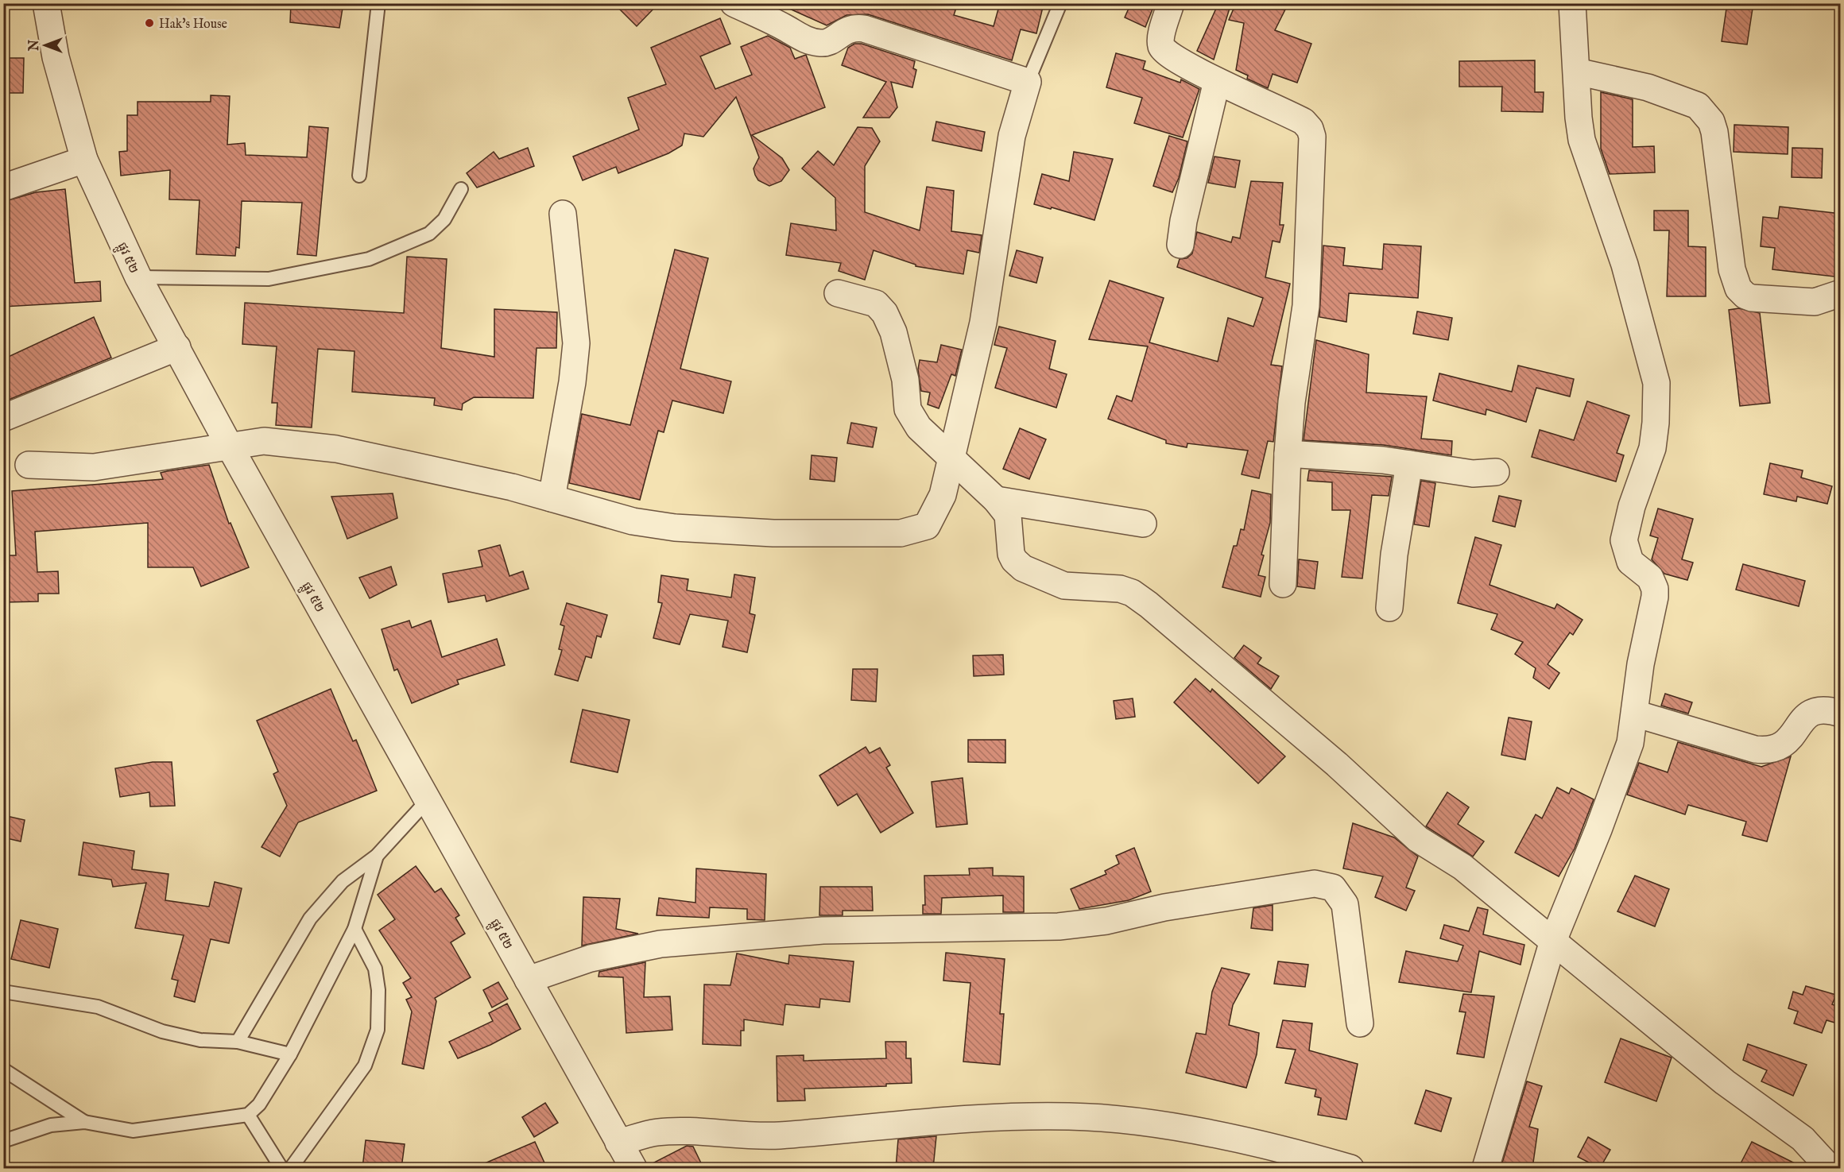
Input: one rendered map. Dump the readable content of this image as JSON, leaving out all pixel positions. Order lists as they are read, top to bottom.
{
  "streets": {
    "street": ["ផ្លូវ ៥២"]
  },
  "places": ["Hak's House"],
  "north": "left"
}
